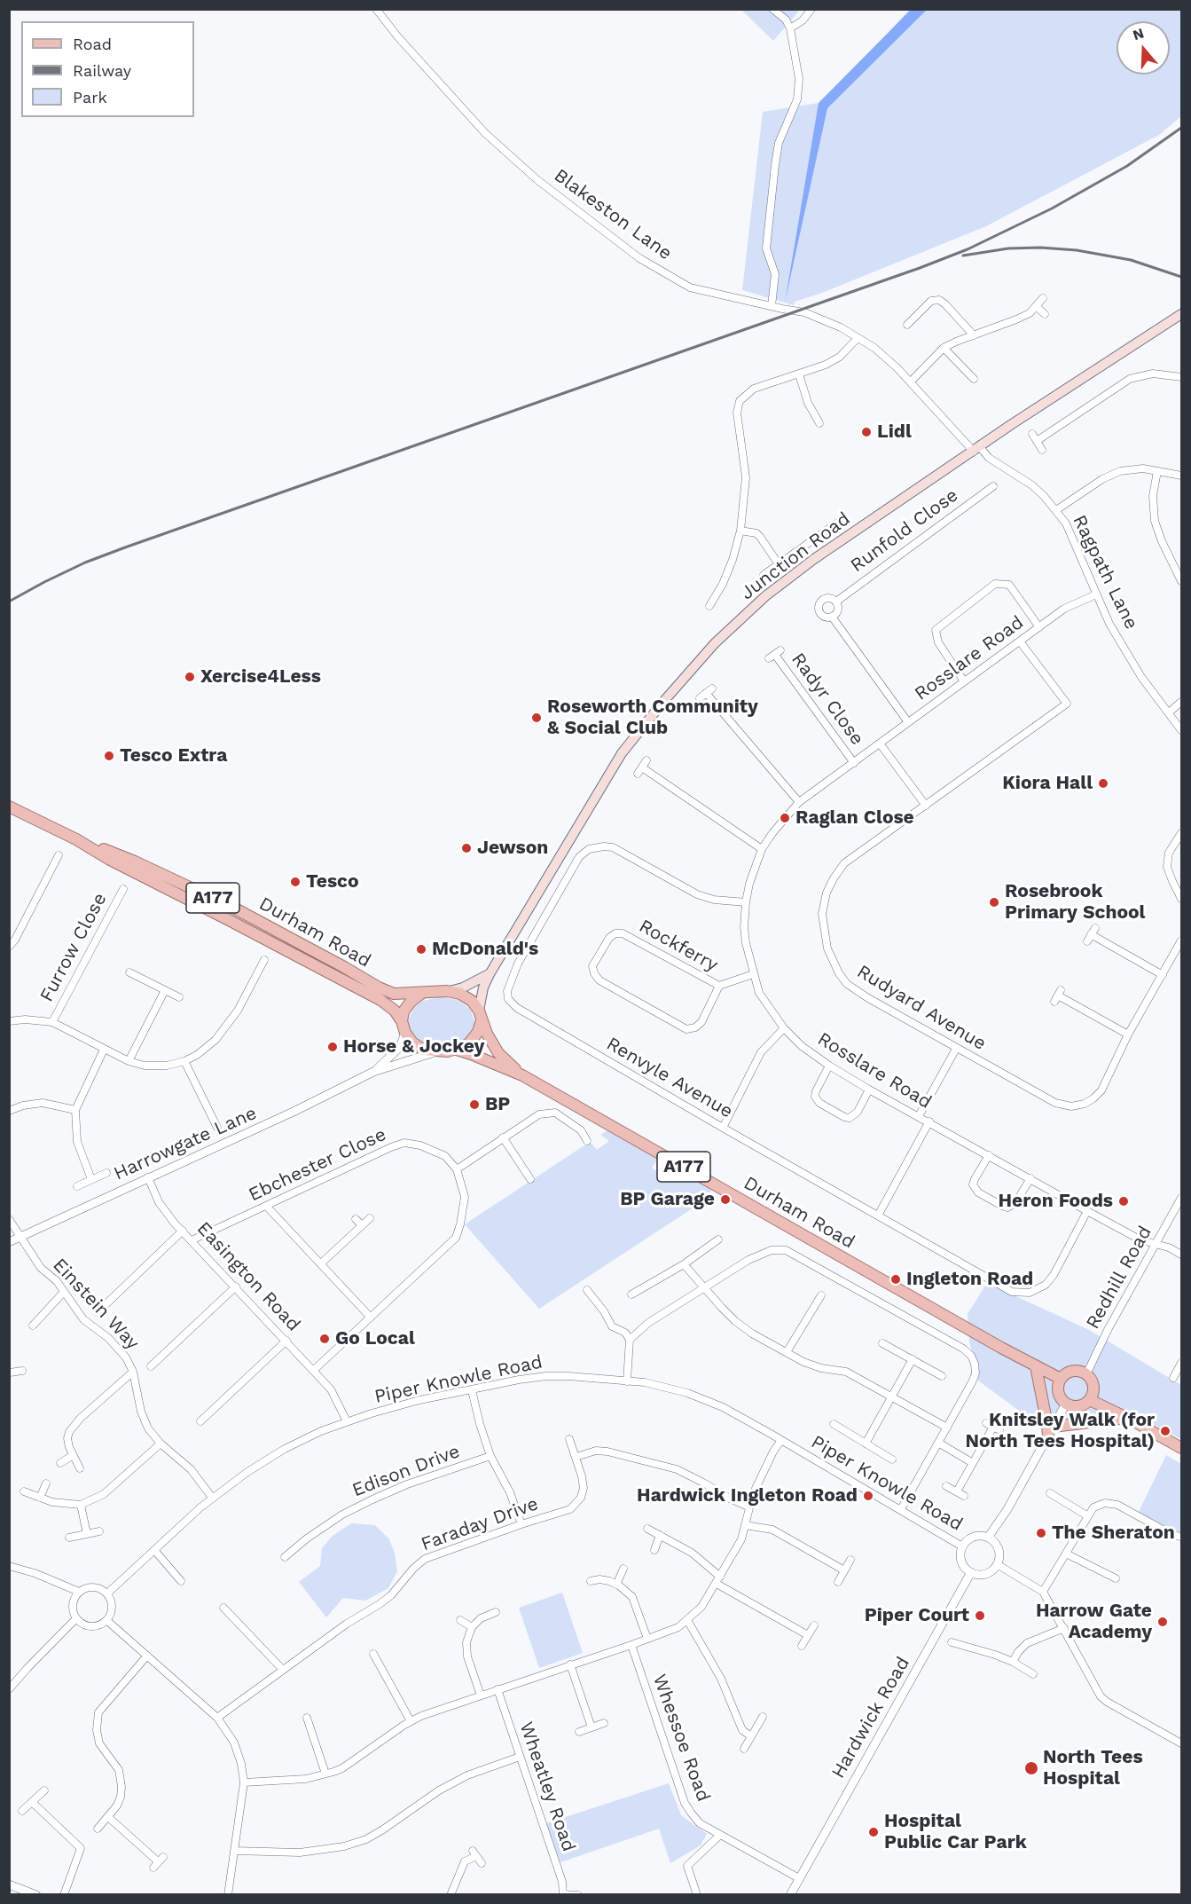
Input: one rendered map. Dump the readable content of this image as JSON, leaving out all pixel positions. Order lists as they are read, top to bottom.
{
  "streets": {
    "main road": ["Junction Road", "A177", "Durham Road"],
    "street": [
      "Blakeston Lane",
      "Runfold Close",
      "Ragpath Lane",
      "Rosslare Road",
      "Radyr Close",
      "Rockferry",
      "Furrow Close",
      "Rudyard Avenue",
      "Renvyle Avenue",
      "Harrowgate Lane",
      "Ebchester Close",
      "Easington Road",
      "Redhill Road",
      "Einstein Way",
      "Piper Knowle Road",
      "Edison Drive",
      "Faraday Drive",
      "Hardwick Road",
      "Whessoe Road",
      "Wheatley Road"
    ]
  },
  "crossings": [
    ["Blakeston Lane", "Junction Road"],
    ["Blakeston Lane", "Ragpath Lane"],
    ["Runfold Close", "Rosslare Road"],
    ["Junction Road", "Ragpath Lane"],
    ["Junction Road", "Durham Road"],
    ["Junction Road", "Harrowgate Lane"],
    ["Ragpath Lane", "Rosslare Road"],
    ["Rosslare Road", "Radyr Close"],
    ["Rosslare Road", "Rudyard Avenue"],
    ["Rosslare Road", "Renvyle Avenue"],
    ["Rosslare Road", "Redhill Road"],
    ["Durham Road", "Harrowgate Lane"],
    ["Durham Road", "Redhill Road"],
    ["Harrowgate Lane", "Easington Road"],
    ["Harrowgate Lane", "Einstein Way"],
    ["Ebchester Close", "Easington Road"],
    ["Easington Road", "Piper Knowle Road"],
    ["Einstein Way", "Piper Knowle Road"],
    ["Piper Knowle Road", "Hardwick Road"],
    ["Hardwick Road", "Whessoe Road"]
  ],
  "places": [
    "Lidl",
    "Xercise4Less",
    "Roseworth Community & Social Club",
    "Tesco Extra",
    "Kiora Hall",
    "Raglan Close",
    "Jewson",
    "Tesco",
    "Rosebrook Primary School",
    "McDonald's",
    "Horse & Jockey",
    "BP",
    "BP Garage",
    "Heron Foods",
    "Ingleton Road",
    "Go Local",
    "Knitsley Walk (for North Tees Hospital)",
    "Hardwick Ingleton Road",
    "The Sheraton",
    "Piper Court",
    "Harrow Gate Academy",
    "North Tees Hospital",
    "Hospital Public Car Park"
  ],
  "legend": ["Road", "Railway", "Park"],
  "north": "top"
}
